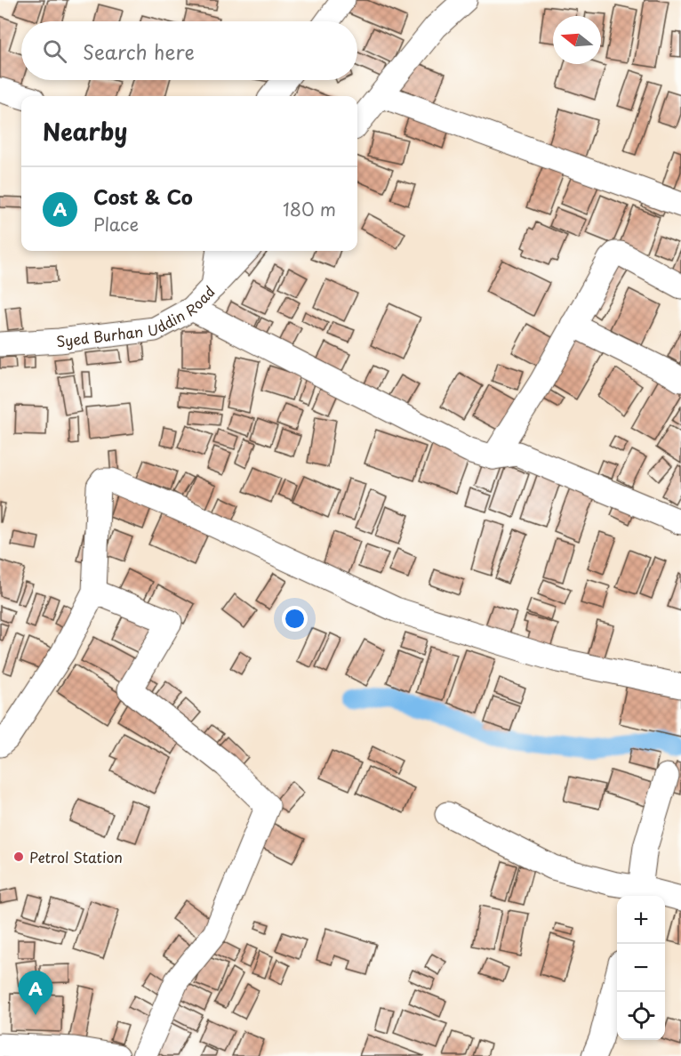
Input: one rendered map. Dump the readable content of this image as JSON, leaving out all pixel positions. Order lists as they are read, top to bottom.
{
  "streets": {
    "street": ["Syed Burhan Uddin Road"]
  },
  "places": ["Petrol Station"],
  "north": "left",
  "page": {
    "search": "Search here",
    "heading": "Nearby",
    "list": [
      {
        "mark": "A",
        "name": "Cost & Co",
        "note": "Place",
        "value": "180 m"
      }
    ],
    "map_buttons": ["+", "−"],
    "pins": "A"
  }
}
